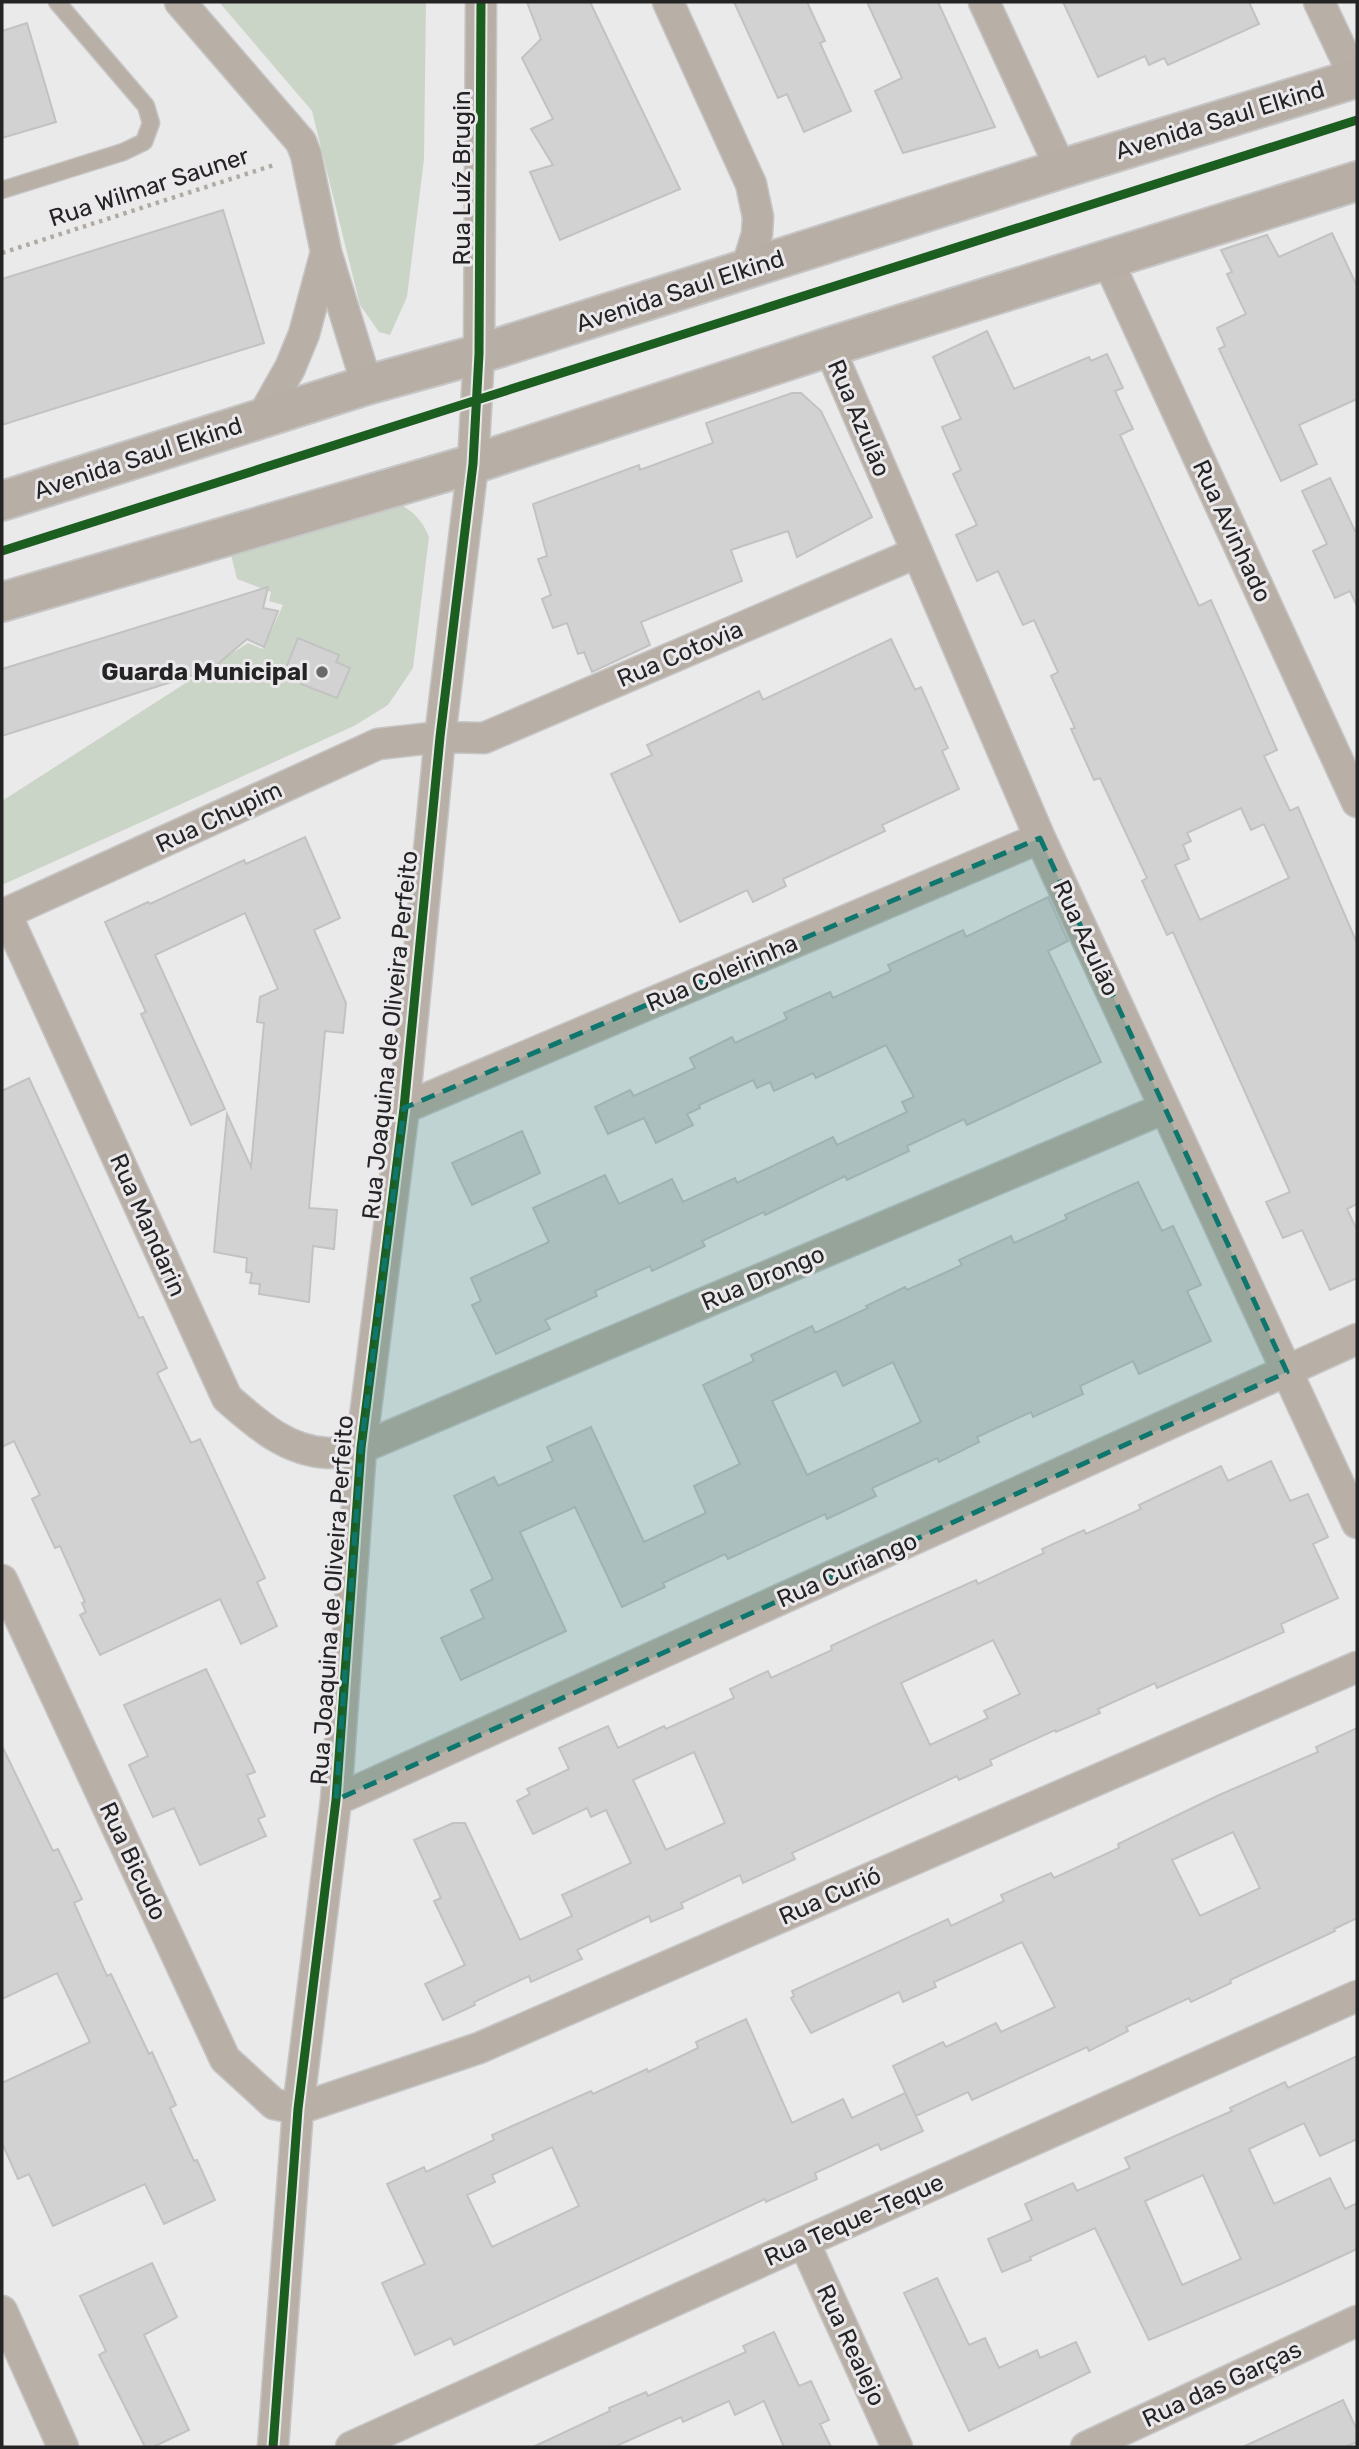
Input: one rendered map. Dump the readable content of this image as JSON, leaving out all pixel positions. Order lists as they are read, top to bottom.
{
  "streets": {
    "main road": ["Avenida Saul Elkind"],
    "street": [
      "Rua Luíz Brugin",
      "Rua Azulão",
      "Rua Avinhado",
      "Rua Cotovia",
      "Rua Chupim",
      "Rua Coleirinha",
      "Rua Joaquina de Oliveira Perfeito",
      "Rua Mandarin",
      "Rua Drongo",
      "Rua Curiango",
      "Rua Bicudo",
      "Rua Curió",
      "Rua Teque-Teque",
      "Rua Realejo",
      "Rua das Garças"
    ],
    "path": ["Rua Wilmar Sauner"]
  },
  "crossings": [
    ["Avenida Saul Elkind", "Rua Luíz Brugin"],
    ["Rua Luíz Brugin", "Rua Joaquina de Oliveira Perfeito"],
    ["Rua Azulão", "Rua Cotovia"],
    ["Rua Azulão", "Rua Coleirinha"],
    ["Rua Azulão", "Rua Drongo"],
    ["Rua Azulão", "Rua Curiango"],
    ["Rua Cotovia", "Rua Chupim"],
    ["Rua Cotovia", "Rua Joaquina de Oliveira Perfeito"],
    ["Rua Chupim", "Rua Joaquina de Oliveira Perfeito"],
    ["Rua Chupim", "Rua Mandarin"],
    ["Rua Coleirinha", "Rua Joaquina de Oliveira Perfeito"],
    ["Rua Joaquina de Oliveira Perfeito", "Rua Mandarin"],
    ["Rua Joaquina de Oliveira Perfeito", "Rua Drongo"],
    ["Rua Joaquina de Oliveira Perfeito", "Rua Curiango"],
    ["Rua Joaquina de Oliveira Perfeito", "Rua Bicudo"],
    ["Rua Joaquina de Oliveira Perfeito", "Rua Curió"],
    ["Rua Mandarin", "Rua Drongo"],
    ["Rua Bicudo", "Rua Curió"],
    ["Rua Teque-Teque", "Rua Realejo"]
  ],
  "places": ["Guarda Municipal"]
}
